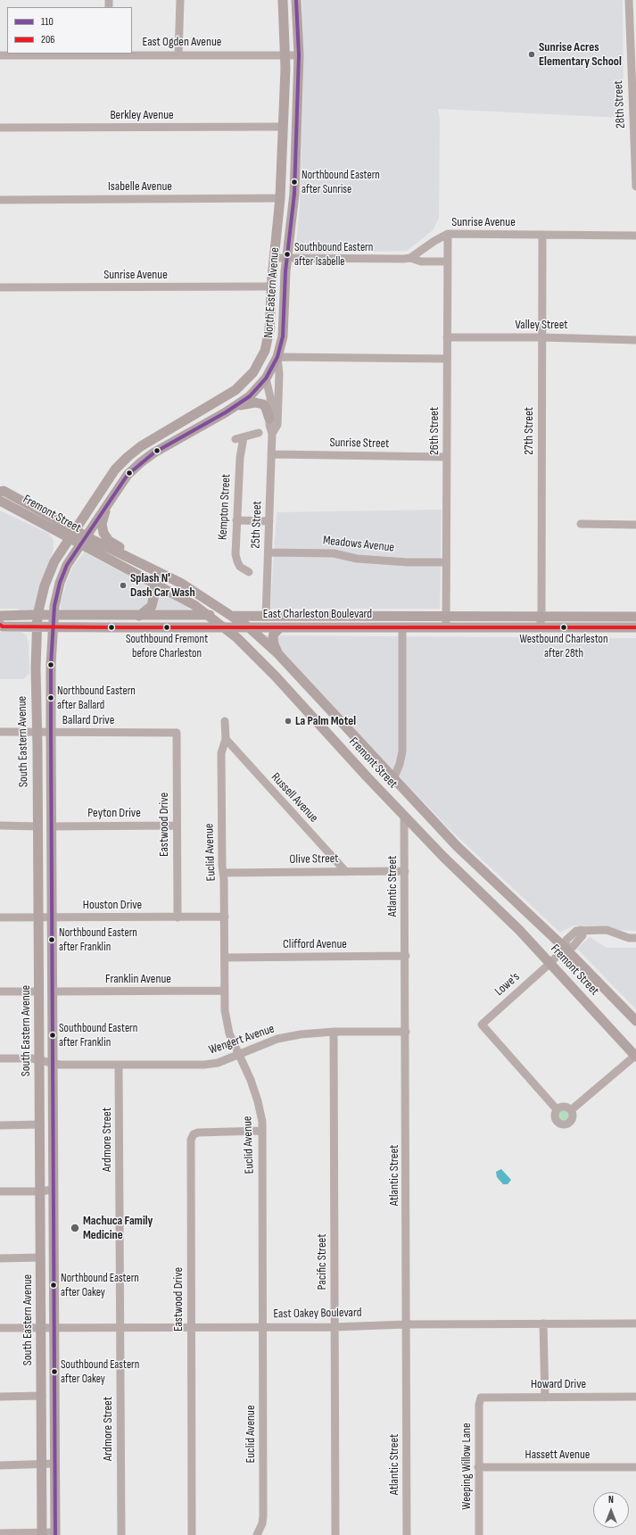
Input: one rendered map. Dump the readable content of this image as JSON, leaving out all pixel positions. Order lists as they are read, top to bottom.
{
  "streets": {
    "main road": [
      "North Eastern Avenue",
      "Fremont Street",
      "East Charleston Boulevard",
      "South Eastern Avenue"
    ],
    "street": [
      "East Ogden Avenue",
      "28th Street",
      "Berkley Avenue",
      "Isabelle Avenue",
      "Sunrise Avenue",
      "Valley Street",
      "26th Street",
      "27th Street",
      "Sunrise Street",
      "Kempton Street",
      "25th Street",
      "Meadows Avenue",
      "Ballard Drive",
      "Russell Avenue",
      "Peyton Drive",
      "Eastwood Drive",
      "Euclid Avenue",
      "Olive Street",
      "Atlantic Street",
      "Houston Drive",
      "Clifford Avenue",
      "Franklin Avenue",
      "Lowe's",
      "Wengert Avenue",
      "Ardmore Street",
      "Pacific Street",
      "East Oakey Boulevard",
      "Howard Drive",
      "Hassett Avenue",
      "Weeping Willow Lane"
    ]
  },
  "crossings": [
    ["East Ogden Avenue", "North Eastern Avenue"],
    ["Berkley Avenue", "North Eastern Avenue"],
    ["Isabelle Avenue", "North Eastern Avenue"],
    ["Sunrise Avenue", "North Eastern Avenue"],
    ["Sunrise Avenue", "26th Street"],
    ["Sunrise Avenue", "27th Street"],
    ["North Eastern Avenue", "Fremont Street"],
    ["North Eastern Avenue", "25th Street"],
    ["North Eastern Avenue", "South Eastern Avenue"],
    ["Valley Street", "26th Street"],
    ["Valley Street", "27th Street"],
    ["26th Street", "Sunrise Street"],
    ["26th Street", "Meadows Avenue"],
    ["26th Street", "East Charleston Boulevard"],
    ["27th Street", "East Charleston Boulevard"],
    ["Sunrise Street", "25th Street"],
    ["Fremont Street", "East Charleston Boulevard"],
    ["Fremont Street", "South Eastern Avenue"],
    ["Fremont Street", "Atlantic Street"],
    ["Fremont Street", "Lowe's"],
    ["25th Street", "Meadows Avenue"],
    ["25th Street", "East Charleston Boulevard"],
    ["East Charleston Boulevard", "South Eastern Avenue"],
    ["Ballard Drive", "South Eastern Avenue"],
    ["Ballard Drive", "Eastwood Drive"],
    ["South Eastern Avenue", "Peyton Drive"],
    ["South Eastern Avenue", "Houston Drive"],
    ["South Eastern Avenue", "Franklin Avenue"],
    ["South Eastern Avenue", "Wengert Avenue"],
    ["South Eastern Avenue", "East Oakey Boulevard"],
    ["Russell Avenue", "Euclid Avenue"],
    ["Russell Avenue", "Olive Street"],
    ["Peyton Drive", "Eastwood Drive"],
    ["Eastwood Drive", "Euclid Avenue"],
    ["Eastwood Drive", "Houston Drive"],
    ["Eastwood Drive", "East Oakey Boulevard"],
    ["Euclid Avenue", "Olive Street"],
    ["Euclid Avenue", "Houston Drive"],
    ["Euclid Avenue", "Clifford Avenue"],
    ["Euclid Avenue", "Franklin Avenue"],
    ["Euclid Avenue", "Wengert Avenue"],
    ["Euclid Avenue", "East Oakey Boulevard"],
    ["Olive Street", "Atlantic Street"],
    ["Atlantic Street", "Clifford Avenue"],
    ["Atlantic Street", "Wengert Avenue"],
    ["Atlantic Street", "East Oakey Boulevard"],
    ["Wengert Avenue", "Ardmore Street"],
    ["Wengert Avenue", "Pacific Street"],
    ["Ardmore Street", "East Oakey Boulevard"],
    ["Pacific Street", "East Oakey Boulevard"],
    ["Howard Drive", "Weeping Willow Lane"],
    ["Hassett Avenue", "Weeping Willow Lane"]
  ],
  "places": [
    "Sunrise Acres Elementary School",
    "Northbound Eastern after Sunrise",
    "Southbound Eastern after Isabelle",
    "Splash N' Dash Car Wash",
    "Southbound Fremont before Charleston",
    "Westbound Charleston after 28th",
    "Northbound Eastern after Ballard",
    "La Palm Motel",
    "Northbound Eastern after Franklin",
    "Southbound Eastern after Franklin",
    "Machuca Family Medicine",
    "Northbound Eastern after Oakey",
    "Southbound Eastern after Oakey"
  ],
  "lines": ["transit line 110", "transit line 206"],
  "legend": ["110", "206"],
  "north": "top"
}
